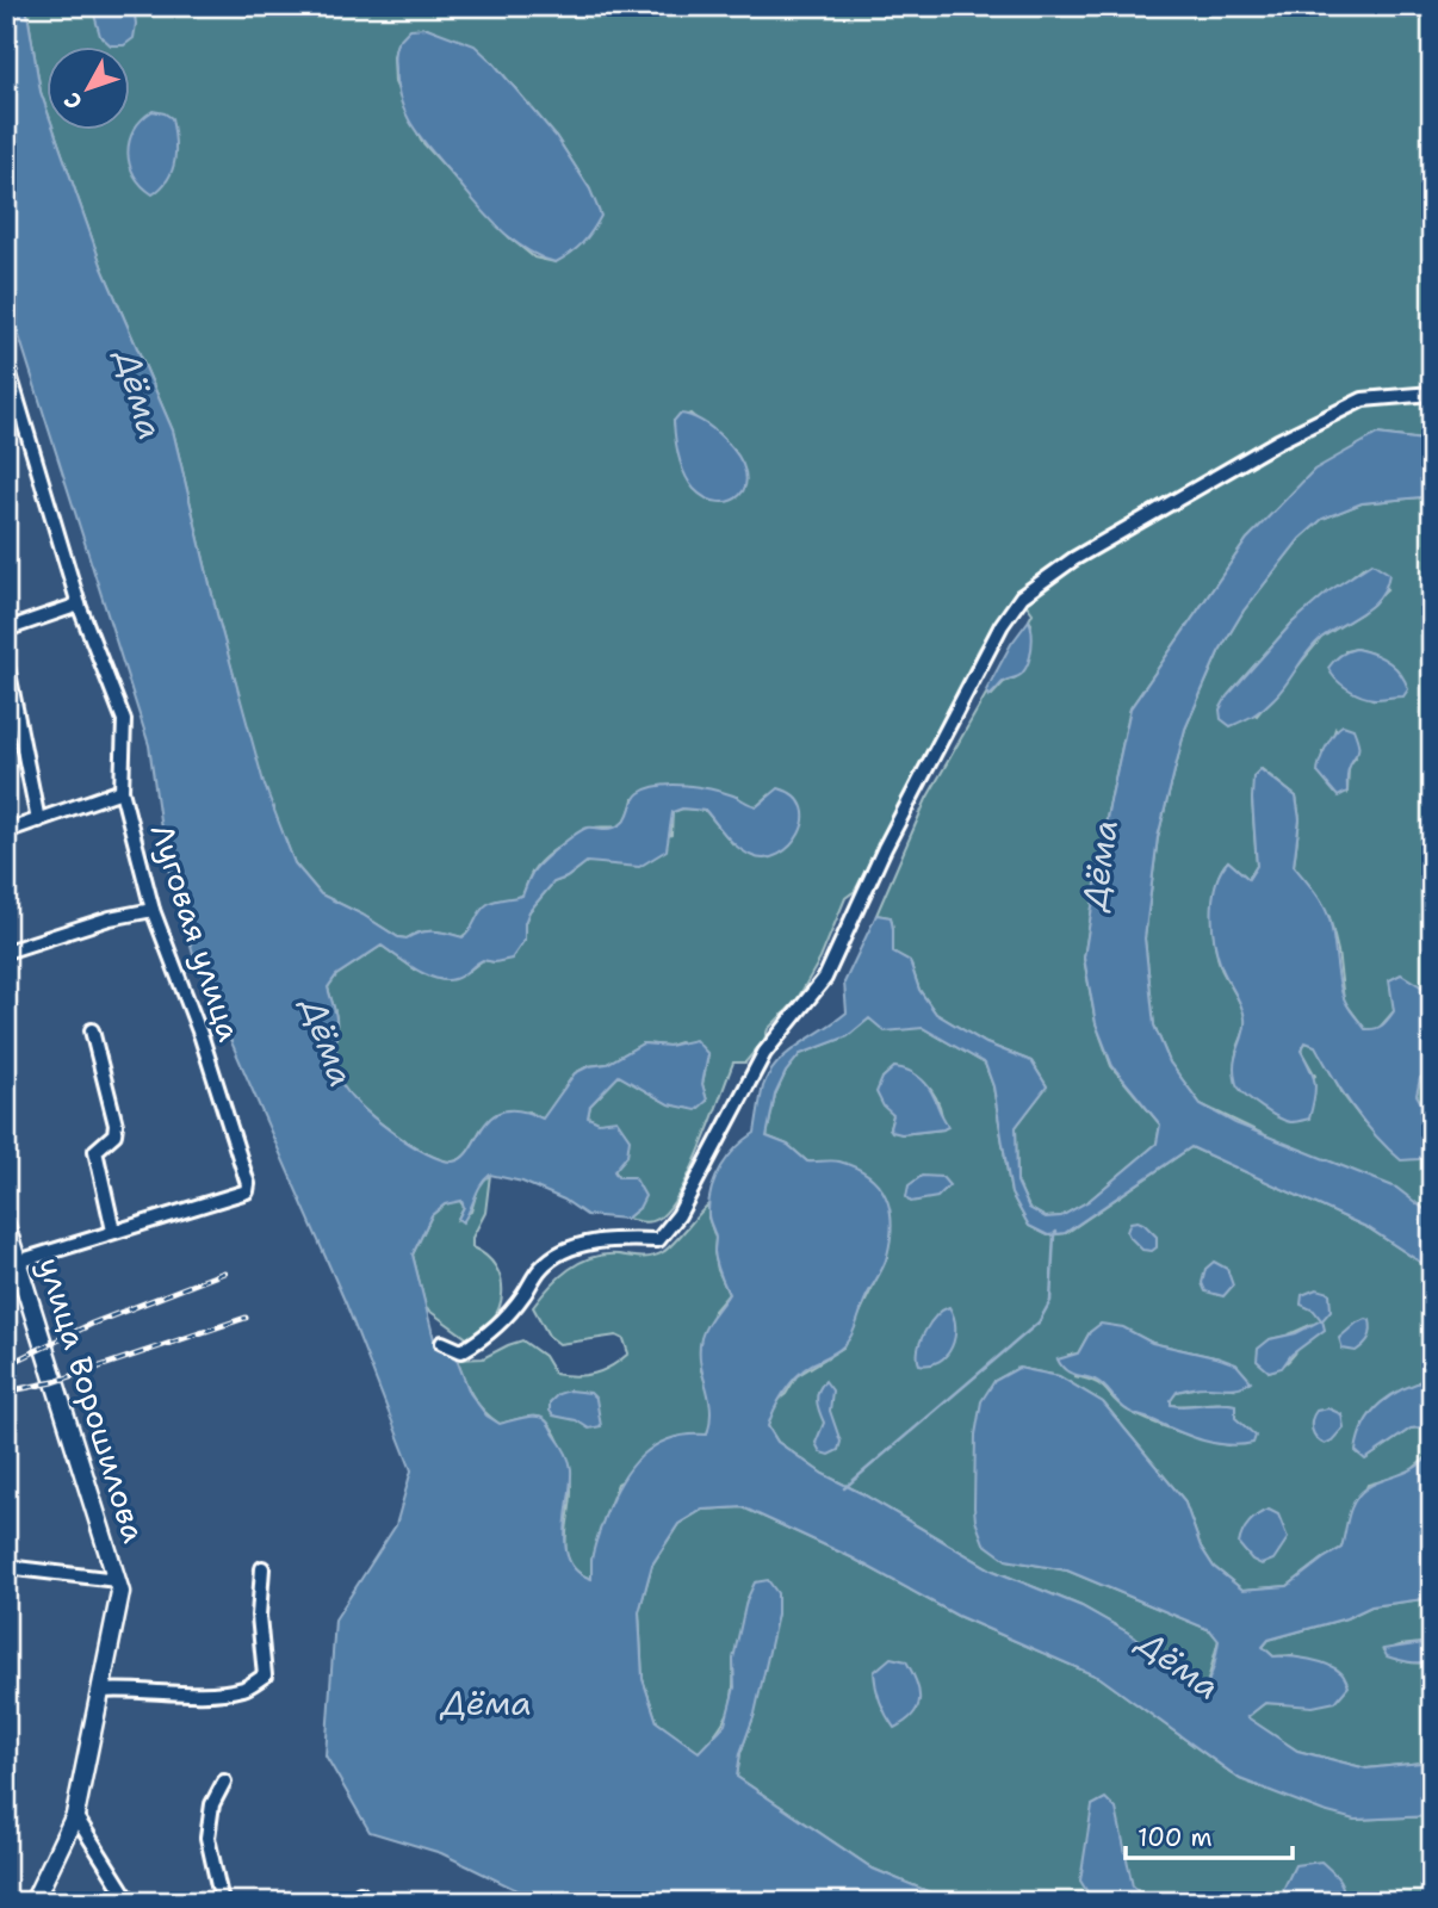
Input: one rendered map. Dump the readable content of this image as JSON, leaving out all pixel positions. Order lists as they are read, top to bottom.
{
  "streets": {
    "street": ["Луговая улица", "улица Ворошилова"]
  },
  "water": ["Дёма"],
  "scale_bar": "100 m",
  "north": "bottom left"
}
